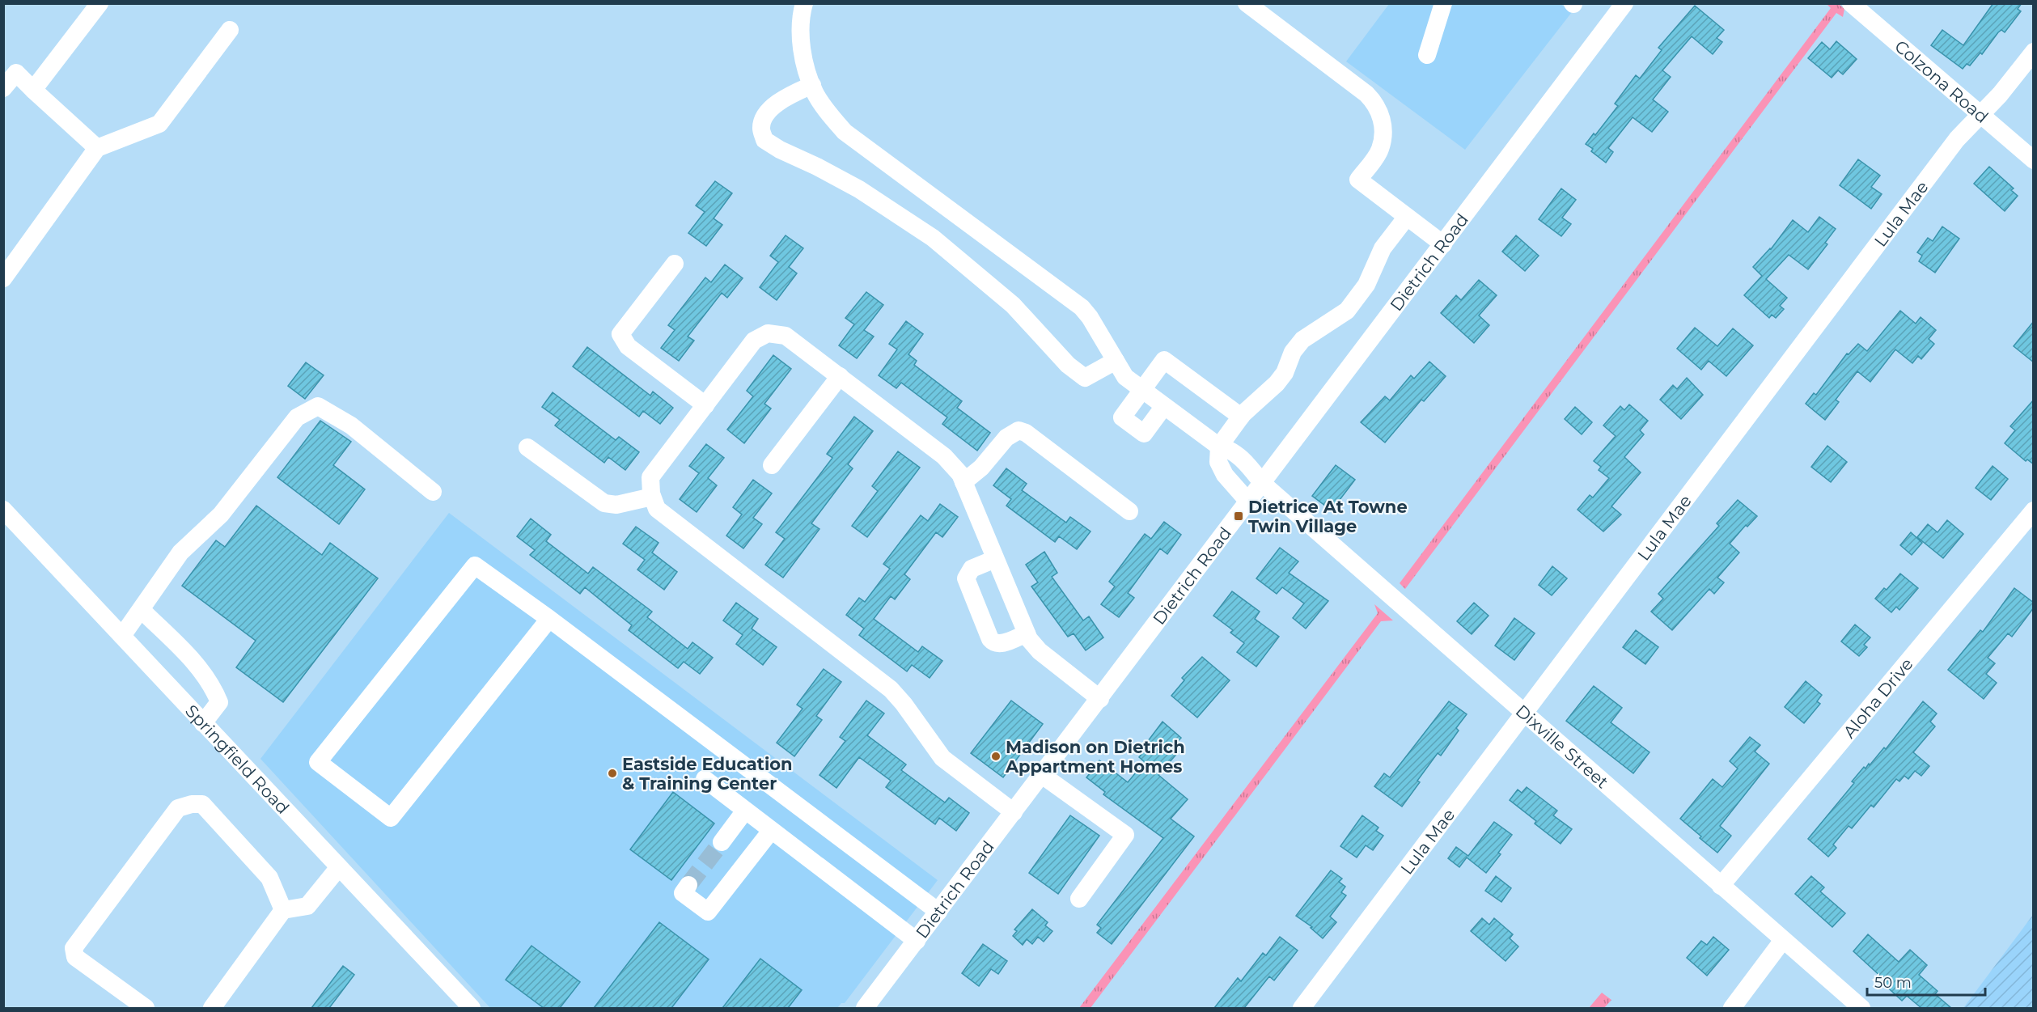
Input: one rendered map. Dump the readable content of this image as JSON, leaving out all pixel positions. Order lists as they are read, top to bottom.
{
  "streets": {
    "street": [
      "Colzona Road",
      "Lula Mae",
      "Dietrich Road",
      "Aloha Drive",
      "Dixville Street",
      "Springfield Road"
    ]
  },
  "crossings": [
    ["Colzona Road", "Lula Mae"],
    ["Lula Mae", "Dixville Street"],
    ["Dietrich Road", "Dixville Street"],
    ["Aloha Drive", "Dixville Street"]
  ],
  "places": {
    "transit": ["Dietrice At Towne Twin Village"],
    "other": ["Madison on Dietrich Appartment Homes", "Eastside Education & Training Center"]
  },
  "scale_bar": "50 m"
}
